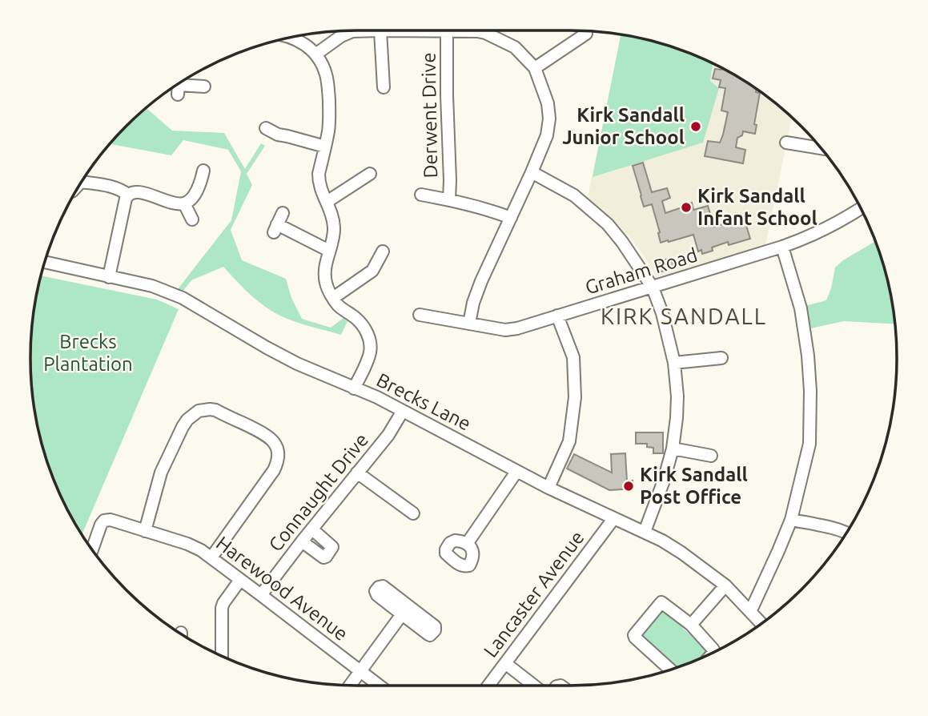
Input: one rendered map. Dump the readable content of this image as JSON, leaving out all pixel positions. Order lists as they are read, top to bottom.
{
  "streets": {
    "street": [
      "Derwent Drive",
      "Graham Road",
      "Brecks Lane",
      "Connaught Drive",
      "Harewood Avenue",
      "Lancaster Avenue"
    ]
  },
  "crossings": [
    ["Brecks Lane", "Connaught Drive"],
    ["Brecks Lane", "Lancaster Avenue"],
    ["Connaught Drive", "Harewood Avenue"]
  ],
  "districts": ["KIRK SANDALL"],
  "parks": ["Brecks Plantation"],
  "places": ["Kirk Sandall Junior School", "Kirk Sandall Infant School", "Kirk Sandall Post Office"]
}
